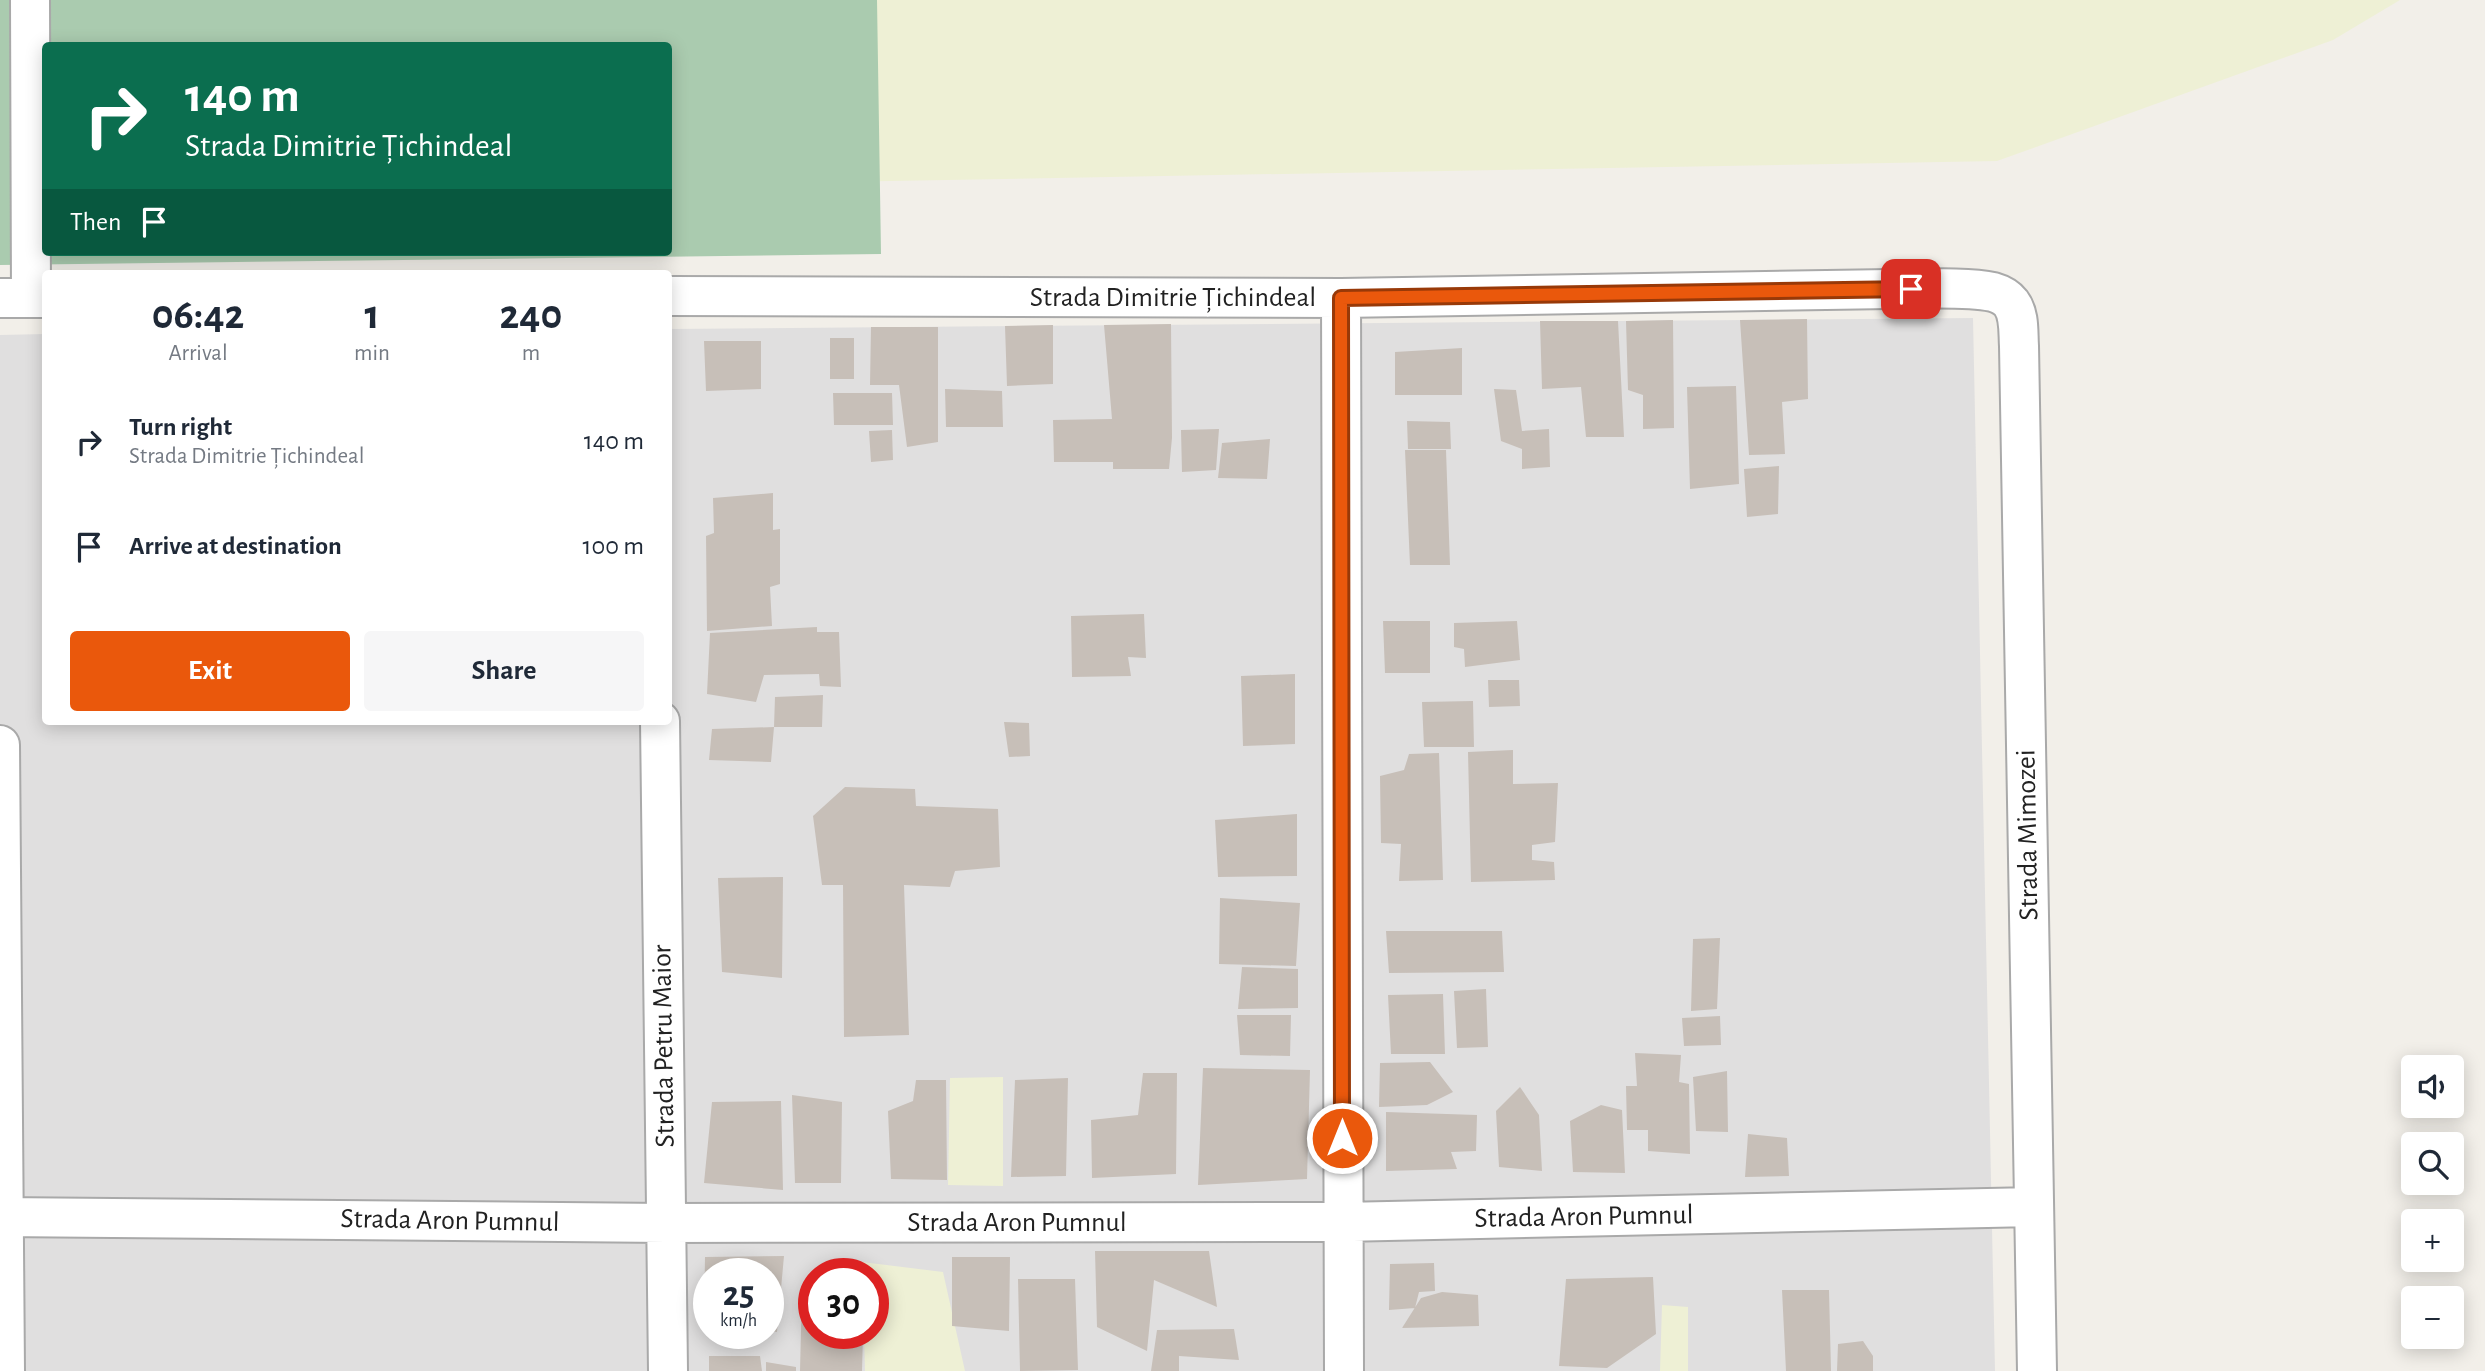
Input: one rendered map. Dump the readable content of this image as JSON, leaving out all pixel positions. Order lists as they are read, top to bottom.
{
  "streets": {
    "street": [
      "Strada Dimitrie Țichindeal",
      "Strada Mimozei",
      "Strada Petru Maior",
      "Strada Aron Pumnul"
    ]
  },
  "crossings": [
    ["Strada Dimitrie Țichindeal", "Strada Mimozei"],
    ["Strada Mimozei", "Strada Aron Pumnul"],
    ["Strada Petru Maior", "Strada Aron Pumnul"]
  ],
  "page": {
    "turn": ["140 m", "Strada Dimitrie Țichindeal"],
    "then": "Then",
    "eta": [
      "06:42",
      "Arrival",
      "1",
      "min",
      "240",
      "m"
    ],
    "list": [
      {
        "name": "Turn right",
        "note": "Strada Dimitrie Țichindeal",
        "value": "140 m"
      },
      {
        "name": "Arrive at destination",
        "value": "100 m"
      }
    ],
    "buttons": ["Exit", "Share"],
    "map_buttons": ["+", "−"],
    "speed": "25 km/h",
    "limit": "30"
  }
}
